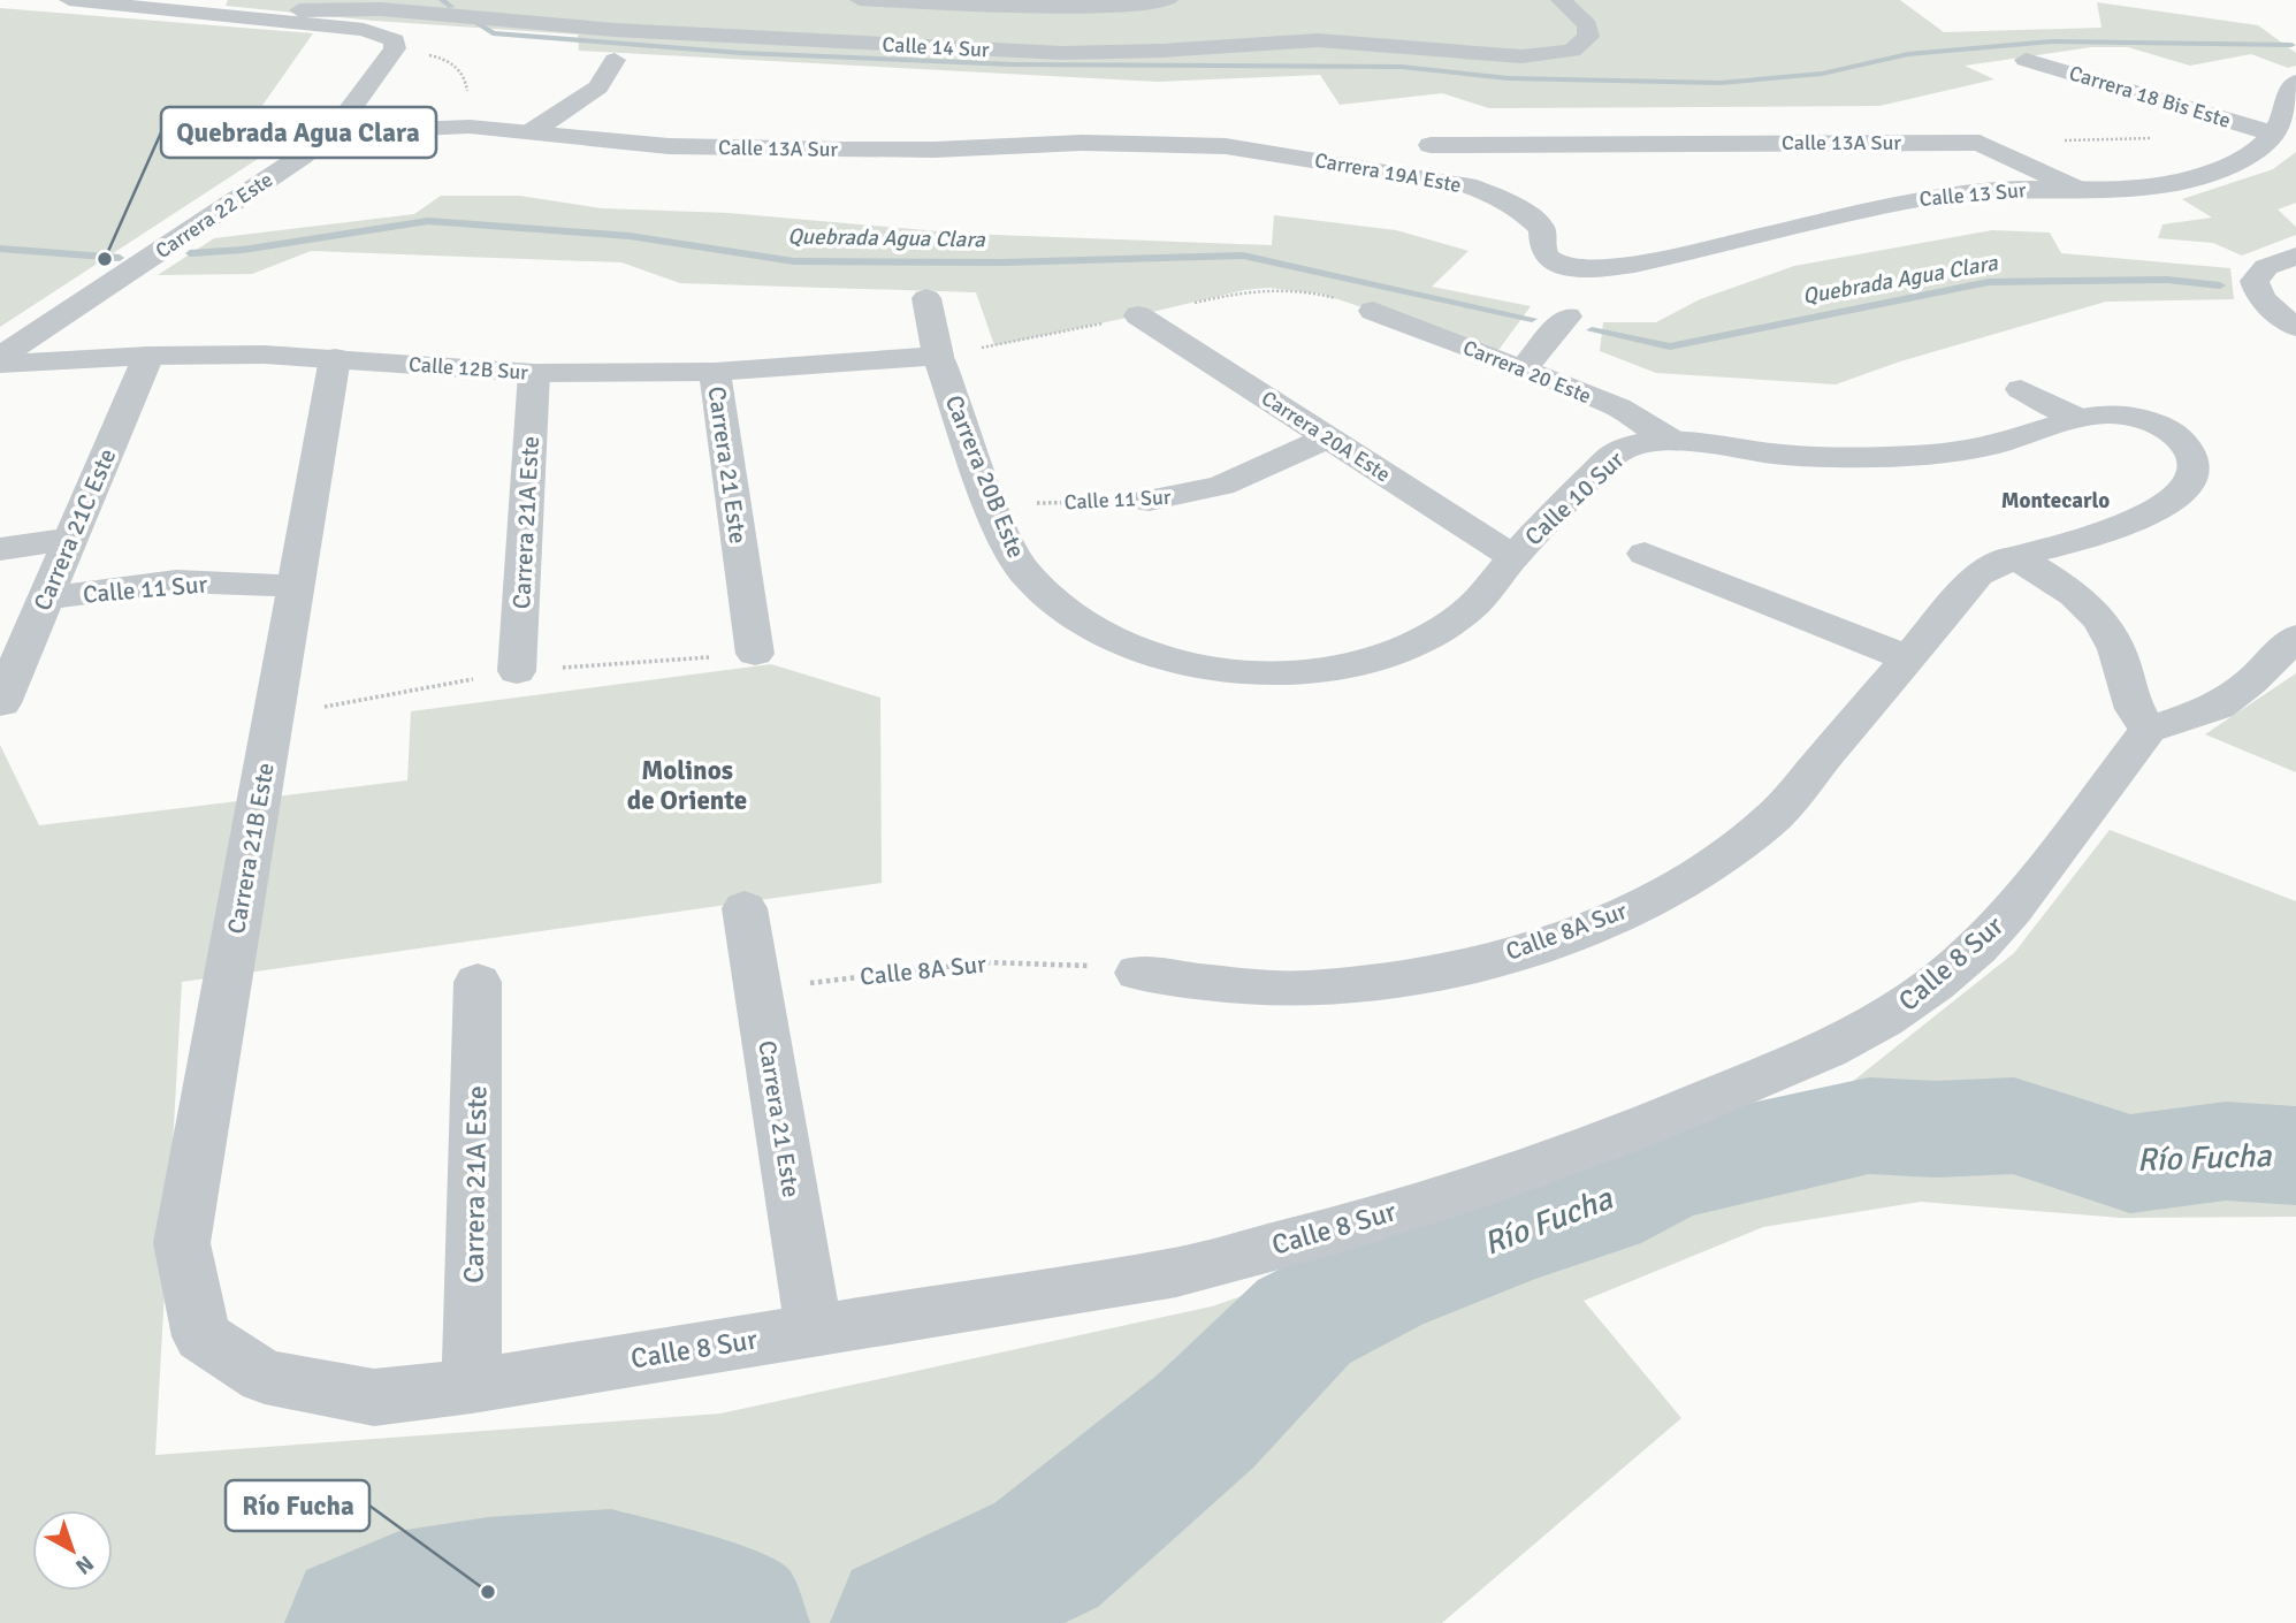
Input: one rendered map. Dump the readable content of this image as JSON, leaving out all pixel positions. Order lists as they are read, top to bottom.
{
  "streets": {
    "street": [
      "Calle 14 Sur",
      "Carrera 18 Bis Este",
      "Calle 13A Sur",
      "Carrera 19A Este",
      "Calle 13 Sur",
      "Carrera 22 Este",
      "Calle 12B Sur",
      "Carrera 20 Este",
      "Carrera 20A Este",
      "Carrera 21 Este",
      "Carrera 20B Este",
      "Calle 10 Sur",
      "Calle 11 Sur",
      "Carrera 21A Este",
      "Carrera 21C Este",
      "Carrera 21B Este",
      "Calle 8A Sur",
      "Calle 8 Sur"
    ]
  },
  "crossings": [
    ["Carrera 18 Bis Este", "Calle 13 Sur"],
    ["Calle 13A Sur", "Carrera 19A Este"],
    ["Calle 13A Sur", "Carrera 22 Este"],
    ["Carrera 19A Este", "Calle 13 Sur"],
    ["Calle 12B Sur", "Carrera 21 Este"],
    ["Calle 12B Sur", "Carrera 20B Este"],
    ["Calle 12B Sur", "Carrera 21A Este"],
    ["Calle 12B Sur", "Carrera 21C Este"],
    ["Calle 12B Sur", "Carrera 21B Este"],
    ["Carrera 20 Este", "Calle 10 Sur"],
    ["Carrera 20A Este", "Calle 10 Sur"],
    ["Carrera 20A Este", "Calle 11 Sur"],
    ["Carrera 21 Este", "Calle 8A Sur"],
    ["Carrera 21 Este", "Calle 8 Sur"],
    ["Carrera 20B Este", "Calle 10 Sur"],
    ["Carrera 20B Este", "Calle 11 Sur"],
    ["Calle 10 Sur", "Calle 8A Sur"],
    ["Calle 11 Sur", "Carrera 21C Este"],
    ["Calle 11 Sur", "Carrera 21B Este"],
    ["Carrera 21A Este", "Calle 8 Sur"],
    ["Carrera 21B Este", "Calle 8 Sur"]
  ],
  "districts": ["Montecarlo", "Molinos de Oriente"],
  "water": ["Quebrada Agua Clara", "Río Fucha"],
  "places": ["Quebrada Agua Clara", "Río Fucha"],
  "north": "bottom right"
}
